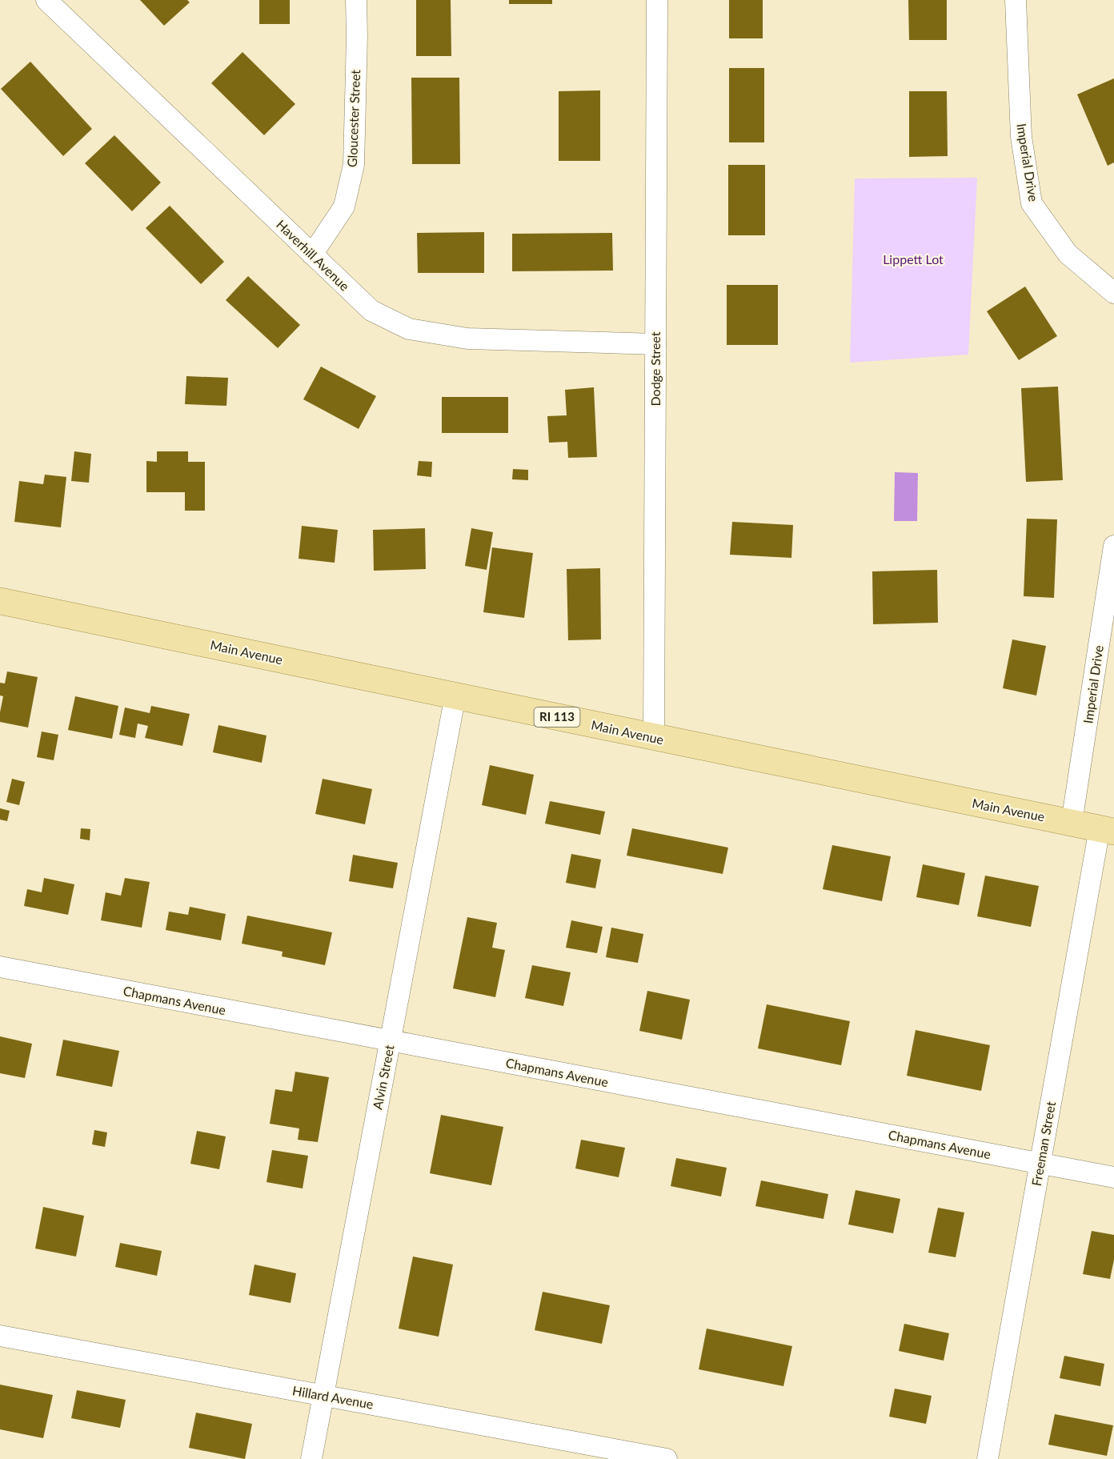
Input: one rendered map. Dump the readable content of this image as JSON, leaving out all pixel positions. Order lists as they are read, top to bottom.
{
  "streets": {
    "main road": ["Main Avenue", "RI 113"],
    "street": [
      "Gloucester Street",
      "Imperial Drive",
      "Haverhill Avenue",
      "Dodge Street",
      "Chapmans Avenue",
      "Alvin Street",
      "Freeman Street",
      "Hillard Avenue"
    ]
  },
  "crossings": [
    ["Gloucester Street", "Haverhill Avenue"],
    ["Imperial Drive", "Main Avenue"],
    ["Haverhill Avenue", "Dodge Street"],
    ["Dodge Street", "Main Avenue"],
    ["Main Avenue", "Alvin Street"],
    ["Main Avenue", "Freeman Street"],
    ["Chapmans Avenue", "Alvin Street"],
    ["Chapmans Avenue", "Freeman Street"],
    ["Alvin Street", "Hillard Avenue"]
  ],
  "parks": ["Lippett Lot"]
}
